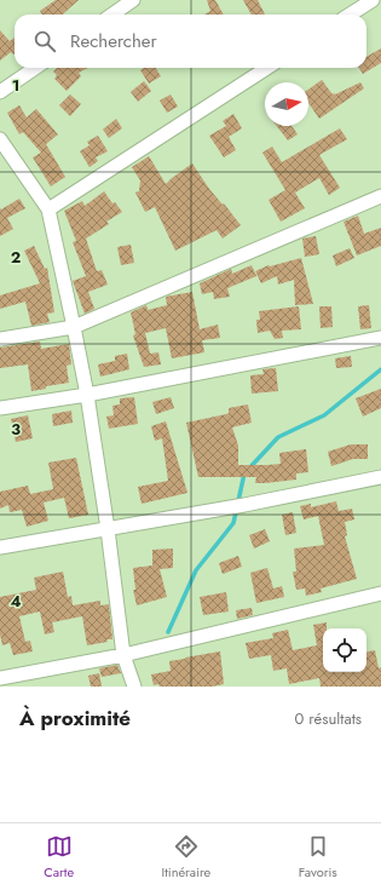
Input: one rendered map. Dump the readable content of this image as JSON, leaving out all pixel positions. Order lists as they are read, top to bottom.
{
  "north": "right",
  "page": {
    "search": "Rechercher",
    "heading": ["À proximité", "0 résultats"],
    "nav": ["Carte", "Itinéraire", "Favoris"]
  },
  "grid": {
    "rows": [
      "1",
      "2",
      "3",
      "4"
    ]
  }
}
